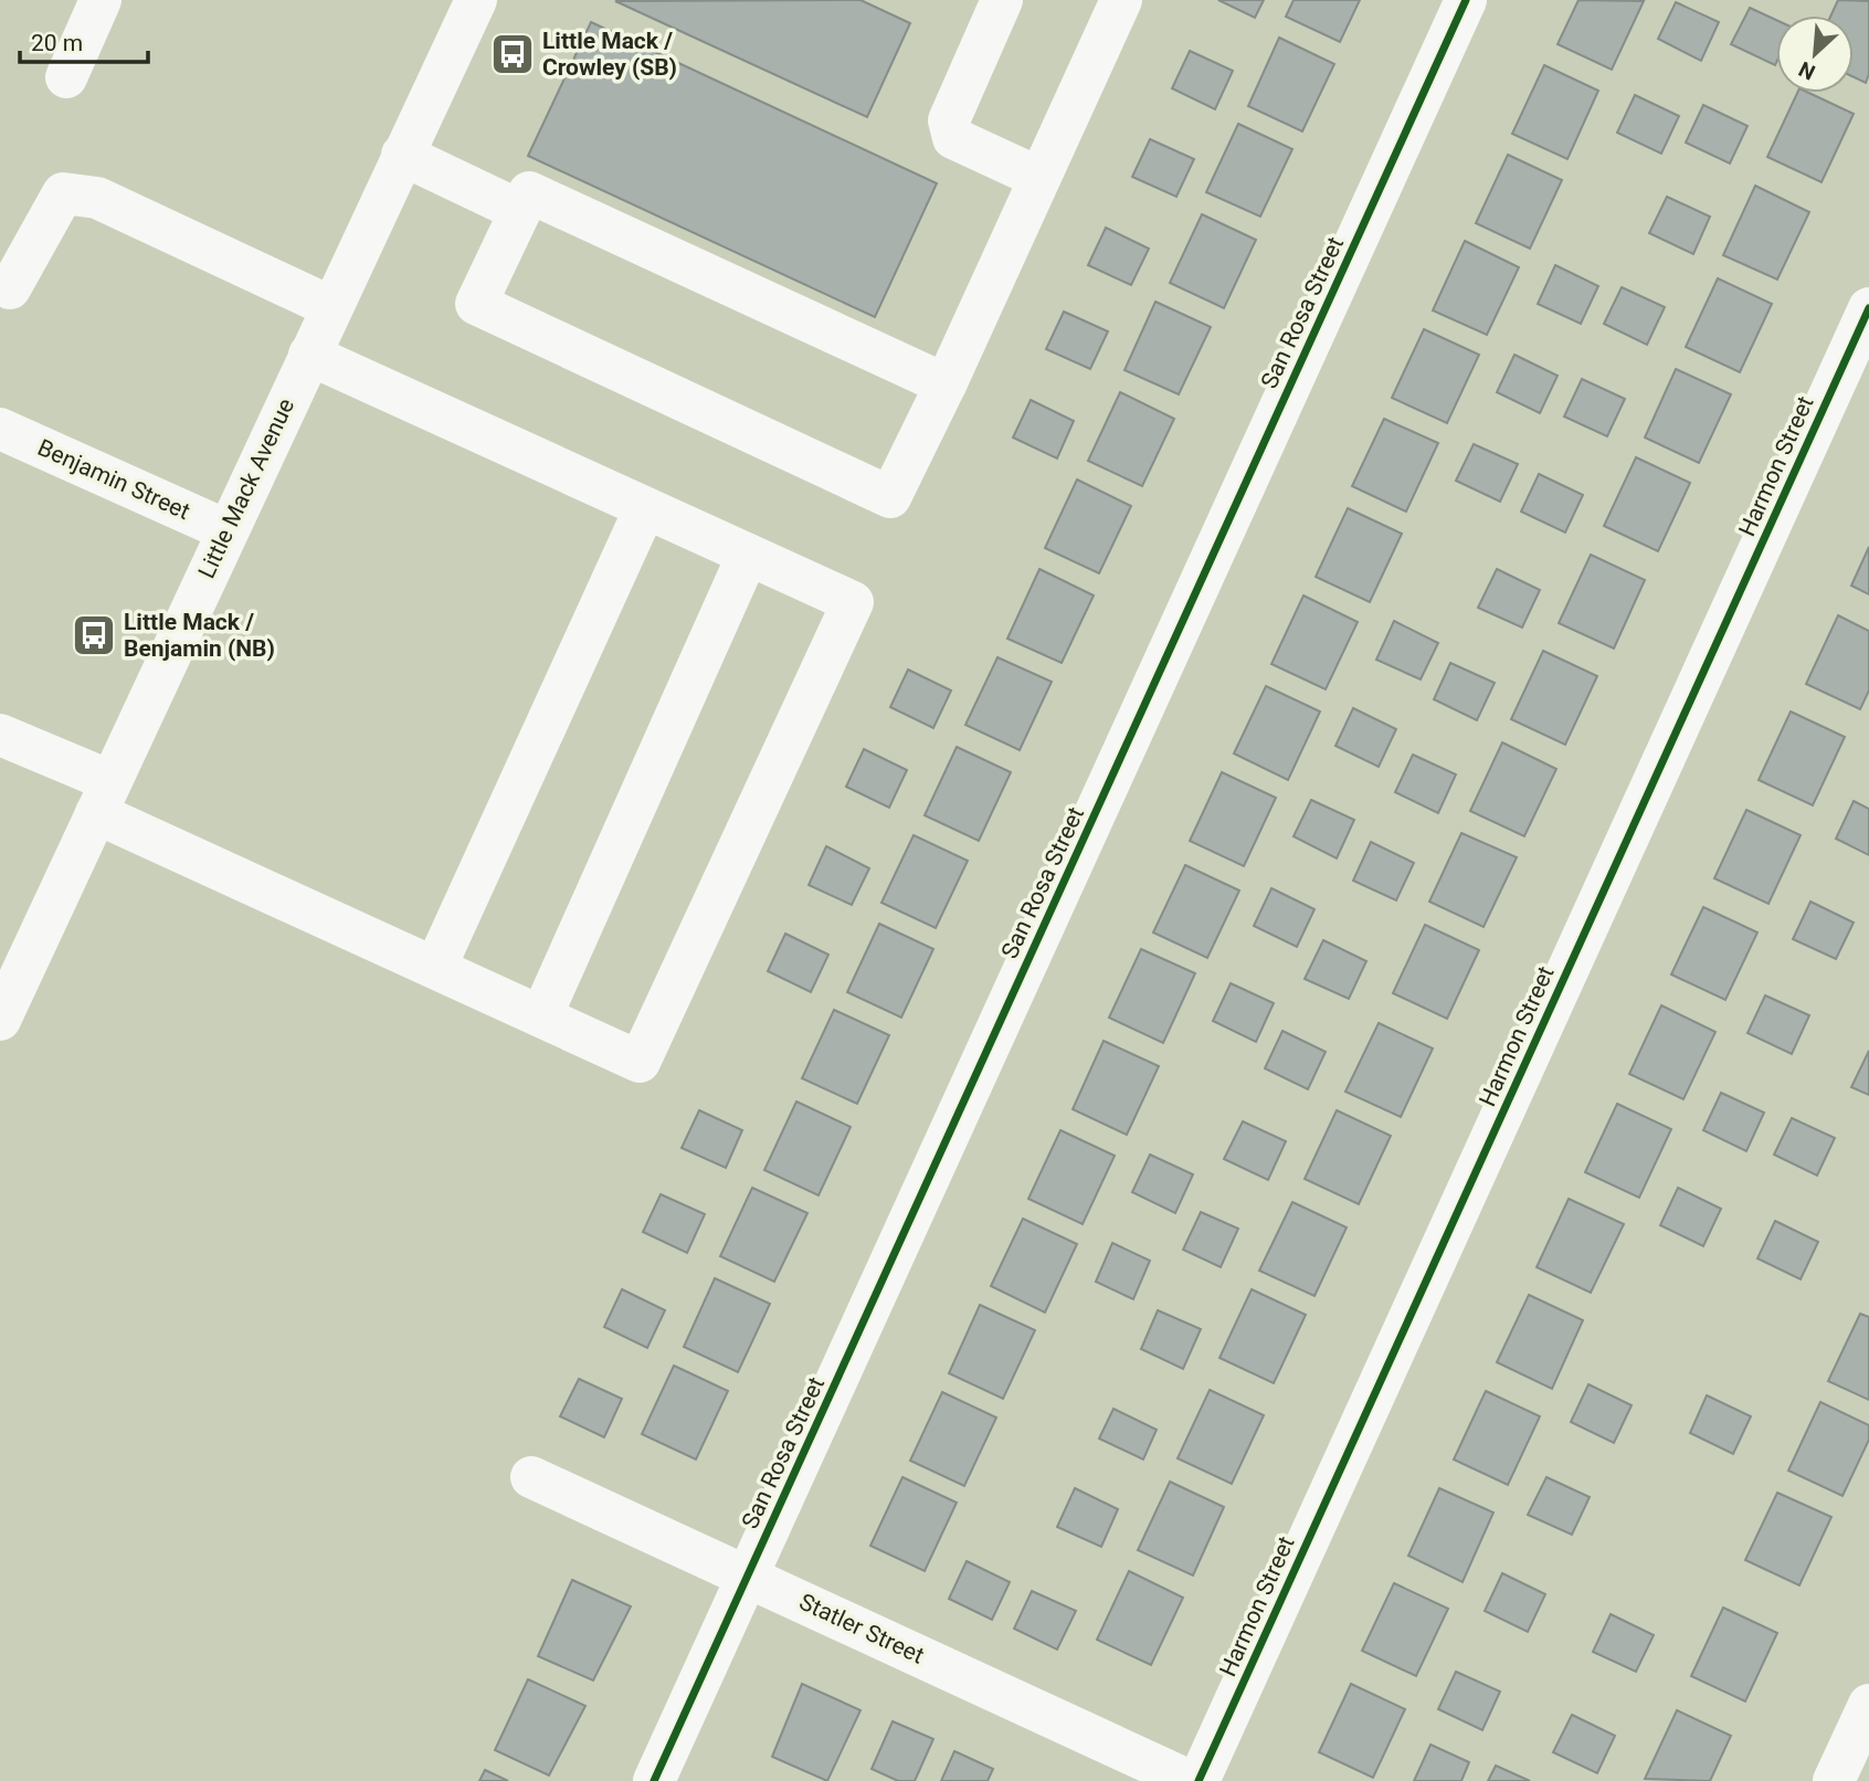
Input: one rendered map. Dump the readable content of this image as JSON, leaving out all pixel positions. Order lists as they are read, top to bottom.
{
  "streets": {
    "street": [
      "San Rosa Street",
      "Harmon Street",
      "Benjamin Street",
      "Little Mack Avenue",
      "Statler Street"
    ]
  },
  "crossings": [
    ["San Rosa Street", "Statler Street"],
    ["Benjamin Street", "Little Mack Avenue"]
  ],
  "places": {
    "bus stop": ["Little Mack / Crowley (SB)", "Little Mack / Benjamin (NB)"]
  },
  "scale_bar": "20 m",
  "north": "bottom left"
}
